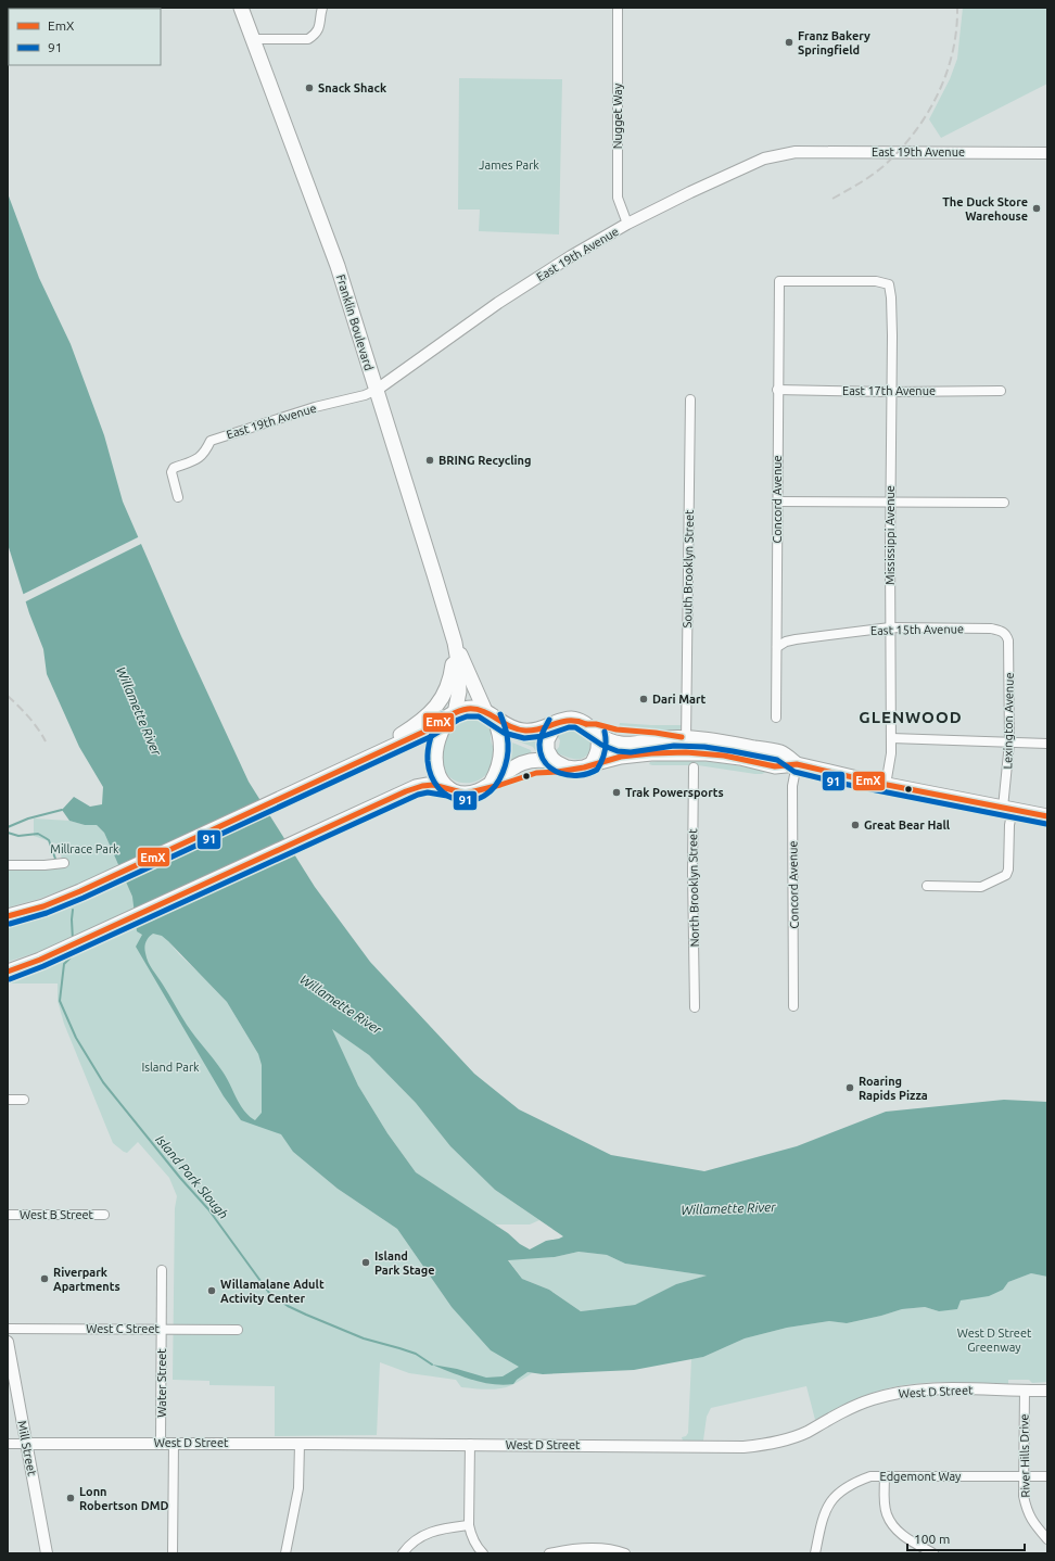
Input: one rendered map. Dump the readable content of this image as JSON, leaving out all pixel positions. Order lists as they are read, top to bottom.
{
  "streets": {
    "main road": ["Franklin Boulevard"],
    "street": [
      "Nugget Way",
      "East 19th Avenue",
      "East 17th Avenue",
      "Concord Avenue",
      "Mississippi Avenue",
      "South Brooklyn Street",
      "East 15th Avenue",
      "Lexington Avenue",
      "North Brooklyn Street",
      "West B Street",
      "West C Street",
      "Water Street",
      "West D Street",
      "Mill Street",
      "River Hills Drive",
      "Edgemont Way"
    ]
  },
  "crossings": [
    ["Nugget Way", "East 19th Avenue"],
    ["East 19th Avenue", "Franklin Boulevard"],
    ["East 17th Avenue", "Concord Avenue"],
    ["East 17th Avenue", "Mississippi Avenue"],
    ["Concord Avenue", "Mississippi Avenue"],
    ["Concord Avenue", "East 15th Avenue"],
    ["Mississippi Avenue", "East 15th Avenue"],
    ["East 15th Avenue", "Lexington Avenue"],
    ["West C Street", "Water Street"],
    ["Water Street", "West D Street"],
    ["West D Street", "Mill Street"],
    ["West D Street", "River Hills Drive"],
    ["River Hills Drive", "Edgemont Way"]
  ],
  "districts": ["GLENWOOD"],
  "water": ["Willamette River", "Island Park Slough"],
  "parks": [
    "James Park",
    "Millrace Park",
    "Island Park",
    "West D Street Greenway"
  ],
  "places": [
    "Franz Bakery Springfield",
    "Snack Shack",
    "The Duck Store Warehouse",
    "BRING Recycling",
    "Dari Mart",
    "Trak Powersports",
    "Great Bear Hall",
    "Roaring Rapids Pizza",
    "Island Park Stage",
    "Riverpark Apartments",
    "Willamalane Adult Activity Center",
    "Lonn Robertson DMD"
  ],
  "lines": ["transit line EmX", "transit line 91"],
  "legend": ["EmX", "91"],
  "scale_bar": "100 m"
}
